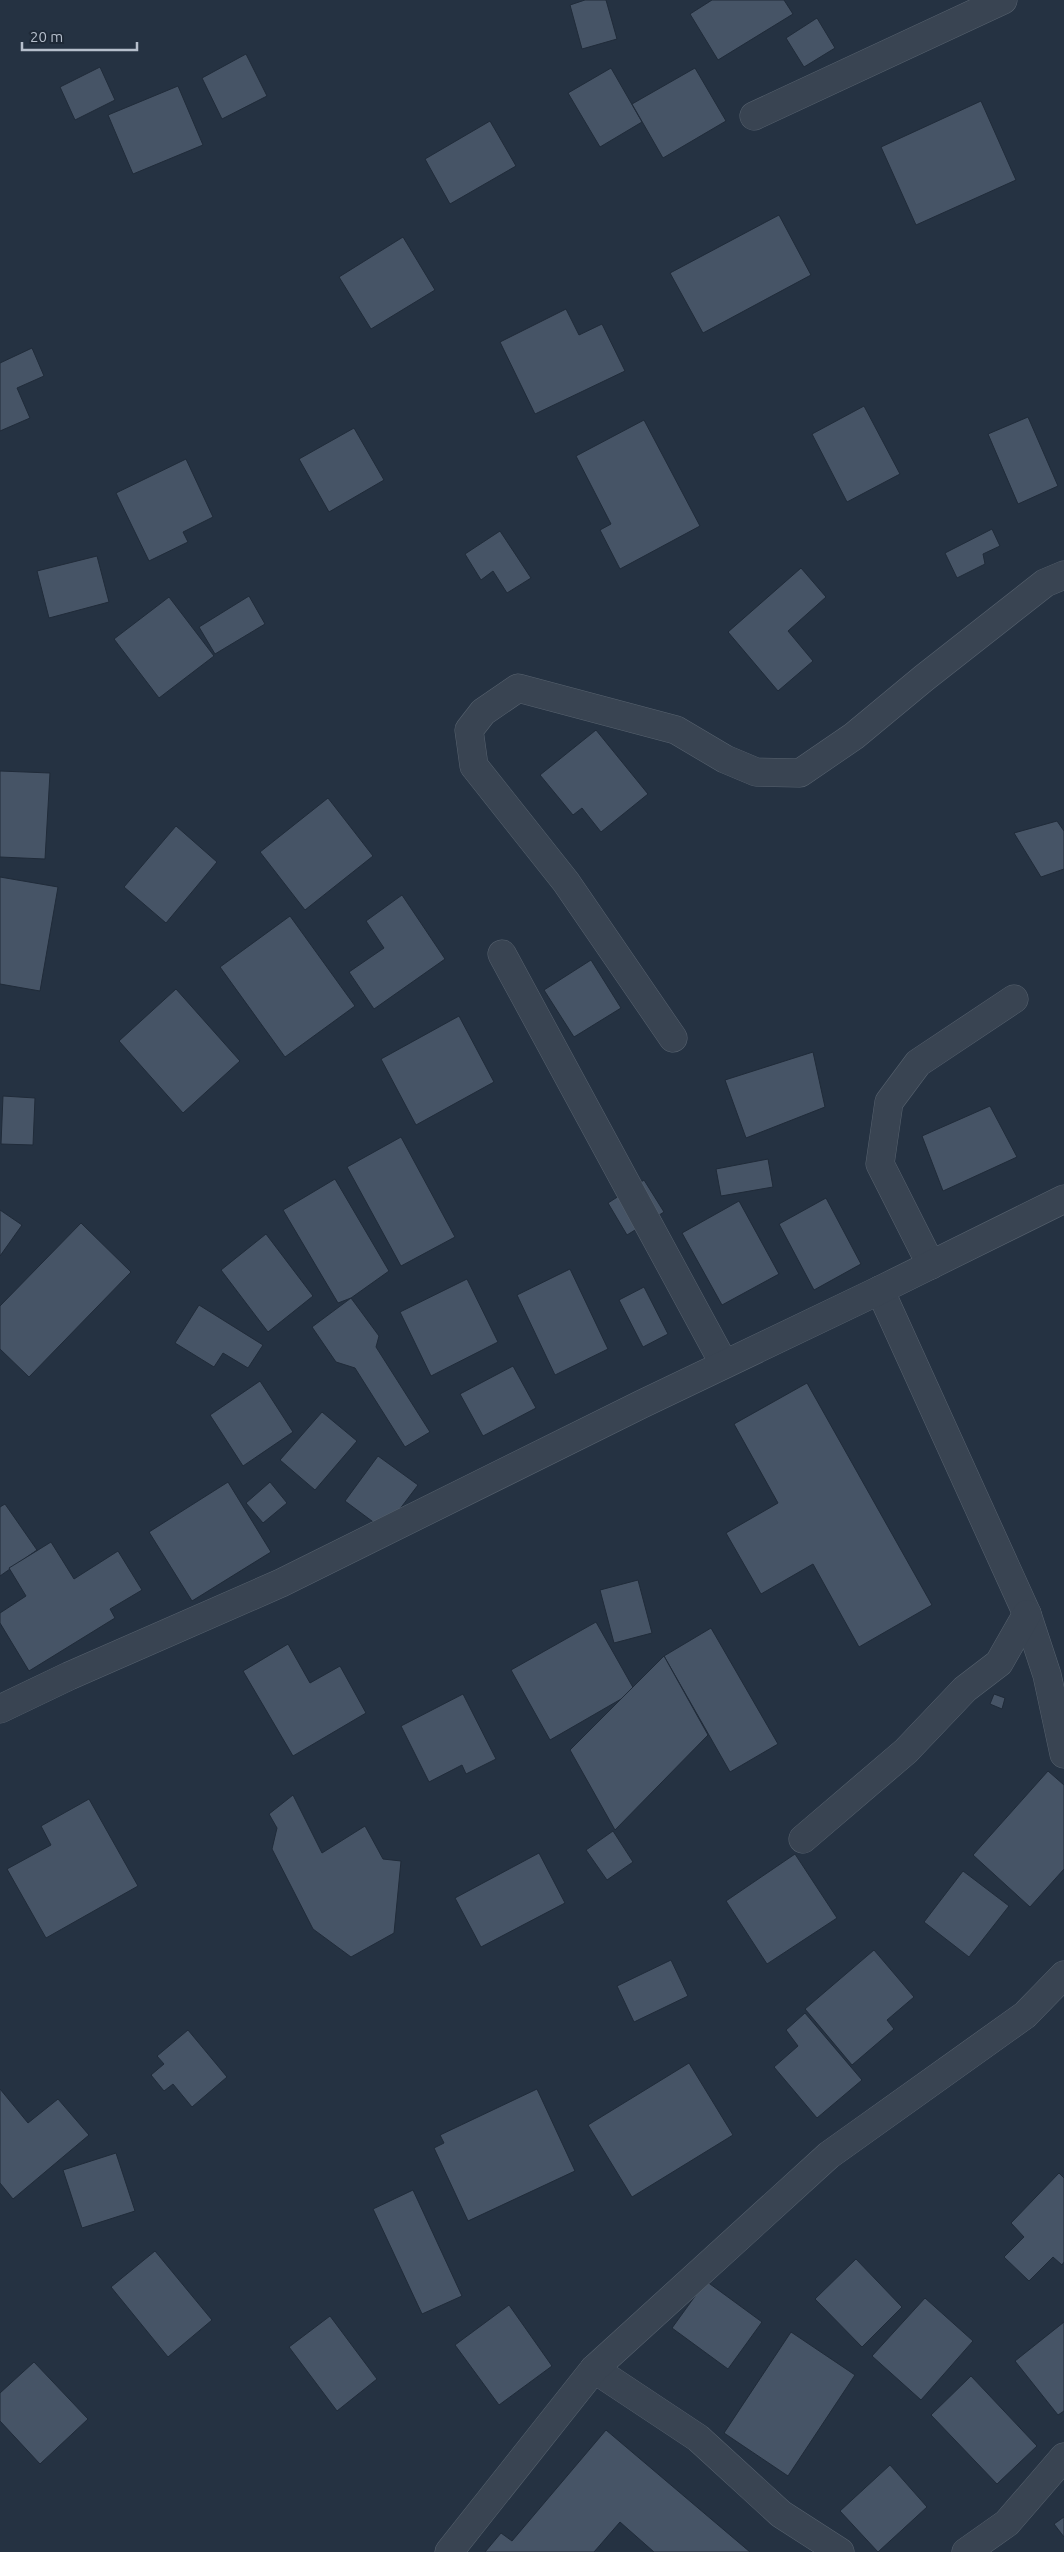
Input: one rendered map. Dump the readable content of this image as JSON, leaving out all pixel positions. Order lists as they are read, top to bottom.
{
  "scale_bar": "20 m"
}
